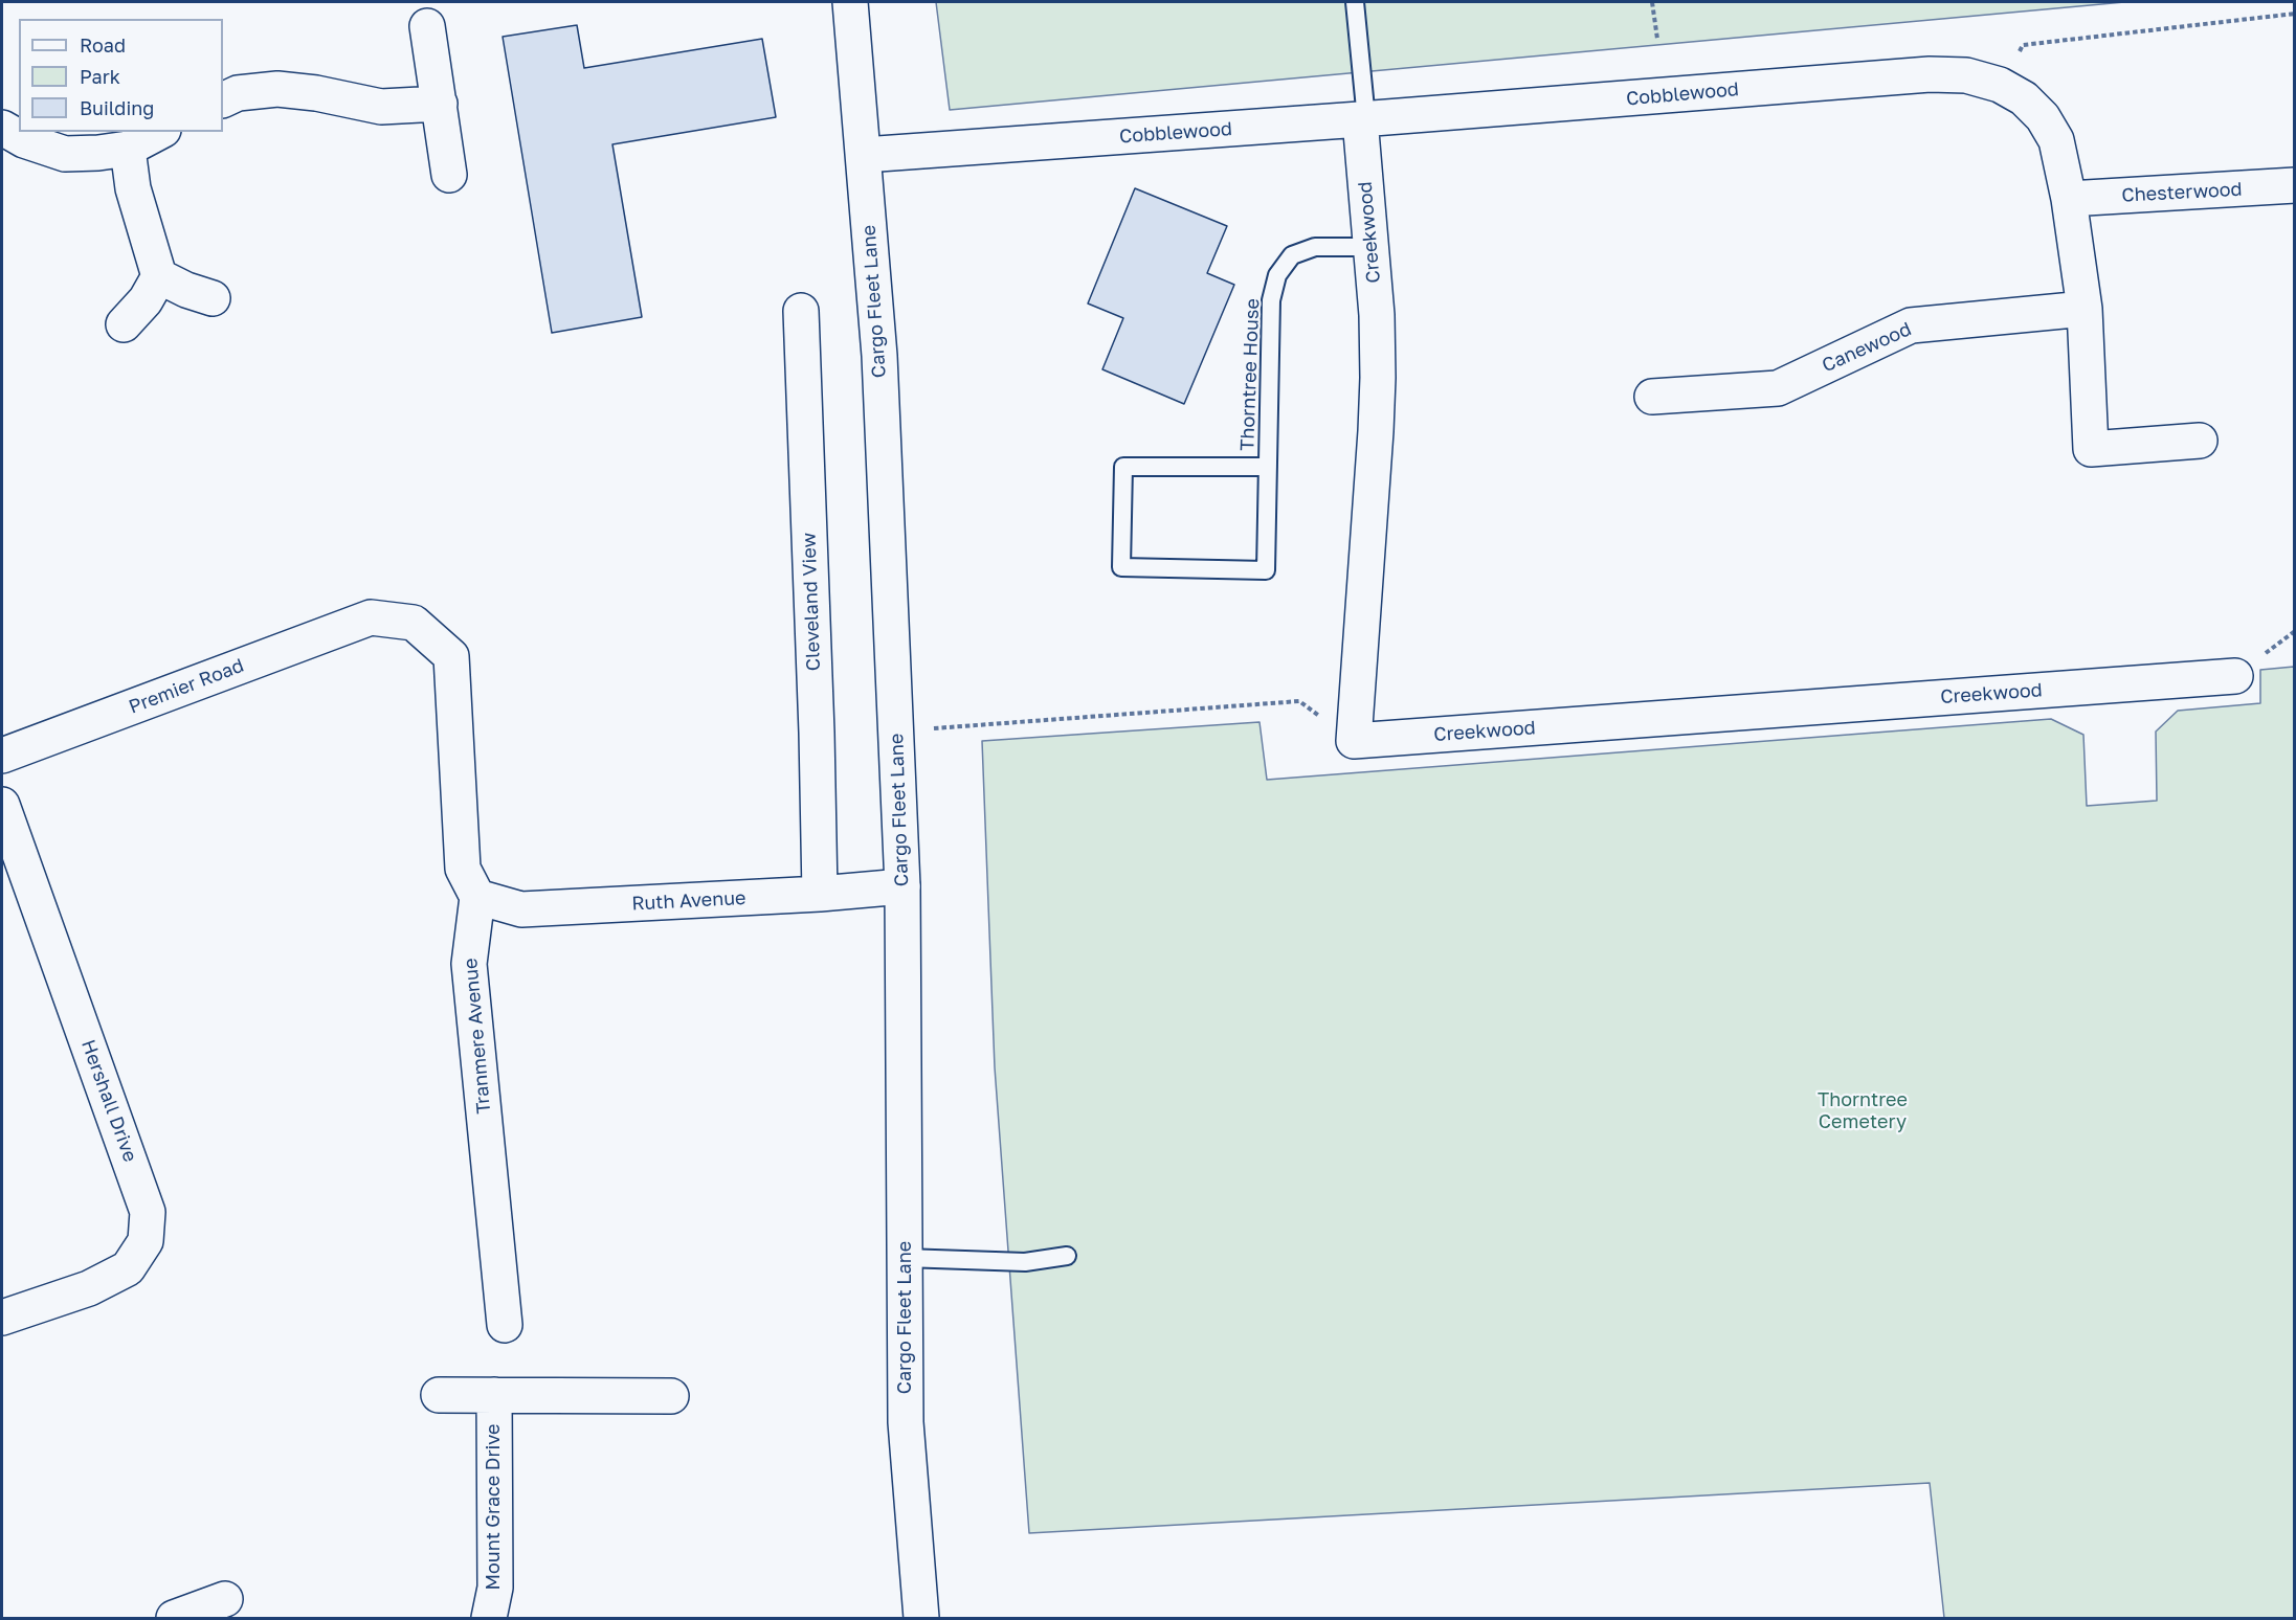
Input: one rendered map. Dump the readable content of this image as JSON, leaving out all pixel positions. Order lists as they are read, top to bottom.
{
  "streets": {
    "street": [
      "Cobblewood",
      "Chesterwood",
      "Creekwood",
      "Cargo Fleet Lane",
      "Canewood",
      "Cleveland View",
      "Premier Road",
      "Ruth Avenue",
      "Tranmere Avenue",
      "Hershall Drive",
      "Mount Grace Drive"
    ],
    "lane": ["Thorntree House"]
  },
  "crossings": [
    ["Cobblewood", "Chesterwood"],
    ["Cobblewood", "Creekwood"],
    ["Cobblewood", "Cargo Fleet Lane"],
    ["Cobblewood", "Canewood"],
    ["Creekwood", "Thorntree House"],
    ["Cargo Fleet Lane", "Ruth Avenue"],
    ["Cleveland View", "Ruth Avenue"],
    ["Premier Road", "Ruth Avenue"],
    ["Premier Road", "Tranmere Avenue"],
    ["Ruth Avenue", "Tranmere Avenue"]
  ],
  "parks": ["Thorntree Cemetery"],
  "legend": ["Road", "Park", "Building"]
}
